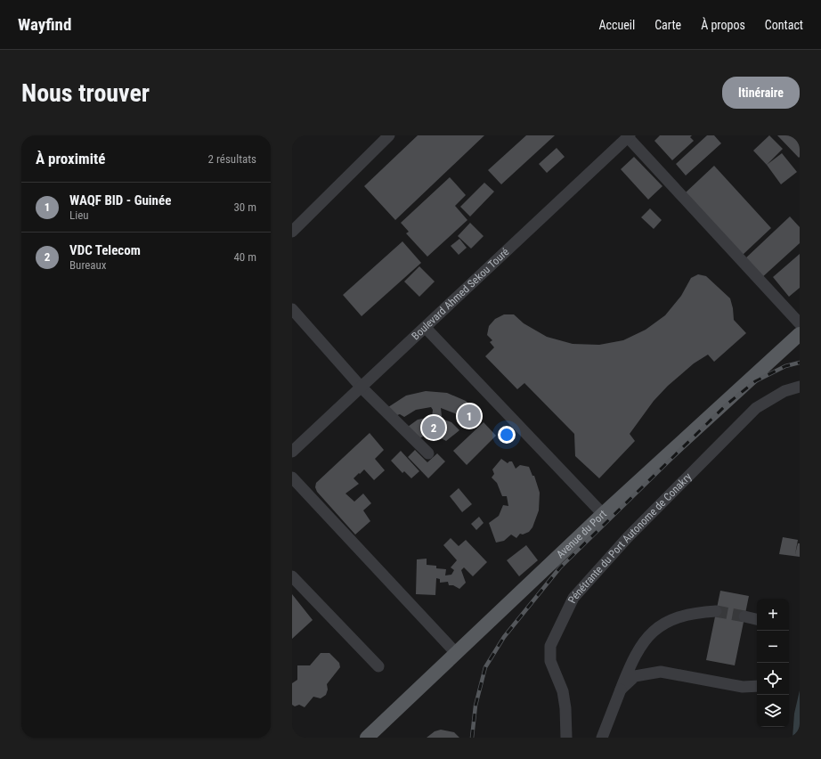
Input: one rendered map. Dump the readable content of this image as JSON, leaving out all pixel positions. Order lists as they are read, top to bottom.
{
  "streets": {
    "main road": ["Avenue du Port"],
    "street": ["Boulevard Ahmed Sekou Touré", "Pénétrante du Port Autonome de Conakry"]
  },
  "page": {
    "header": "Wayfind",
    "nav": [
      "Accueil",
      "Carte",
      "À propos",
      "Contact"
    ],
    "buttons": "Itinéraire",
    "title": "Nous trouver",
    "heading": ["À proximité", "2 résultats"],
    "list": [
      {
        "mark": "1",
        "name": "WAQF BID - Guinée",
        "note": "Lieu",
        "value": "30 m"
      },
      {
        "mark": "2",
        "name": "VDC Telecom",
        "note": "Bureaux",
        "value": "40 m"
      }
    ],
    "pins": ["1", "2"],
    "map_buttons": ["+", "−"]
  }
}
